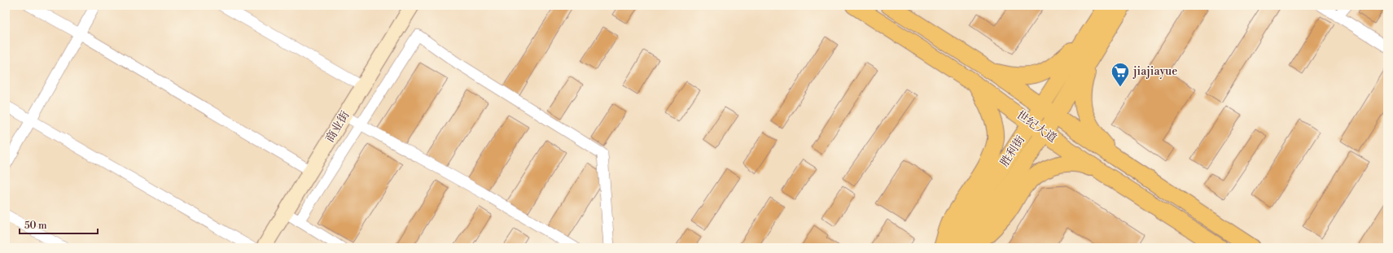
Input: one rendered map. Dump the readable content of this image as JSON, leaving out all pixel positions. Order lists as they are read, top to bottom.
{
  "streets": {
    "main road": ["世纪大道", "胜利街"],
    "street": ["商业街"]
  },
  "crossings": [
    ["世纪大道", "胜利街"]
  ],
  "places": {
    "supermarket": ["jiajiayue"]
  },
  "scale_bar": "50 m"
}
